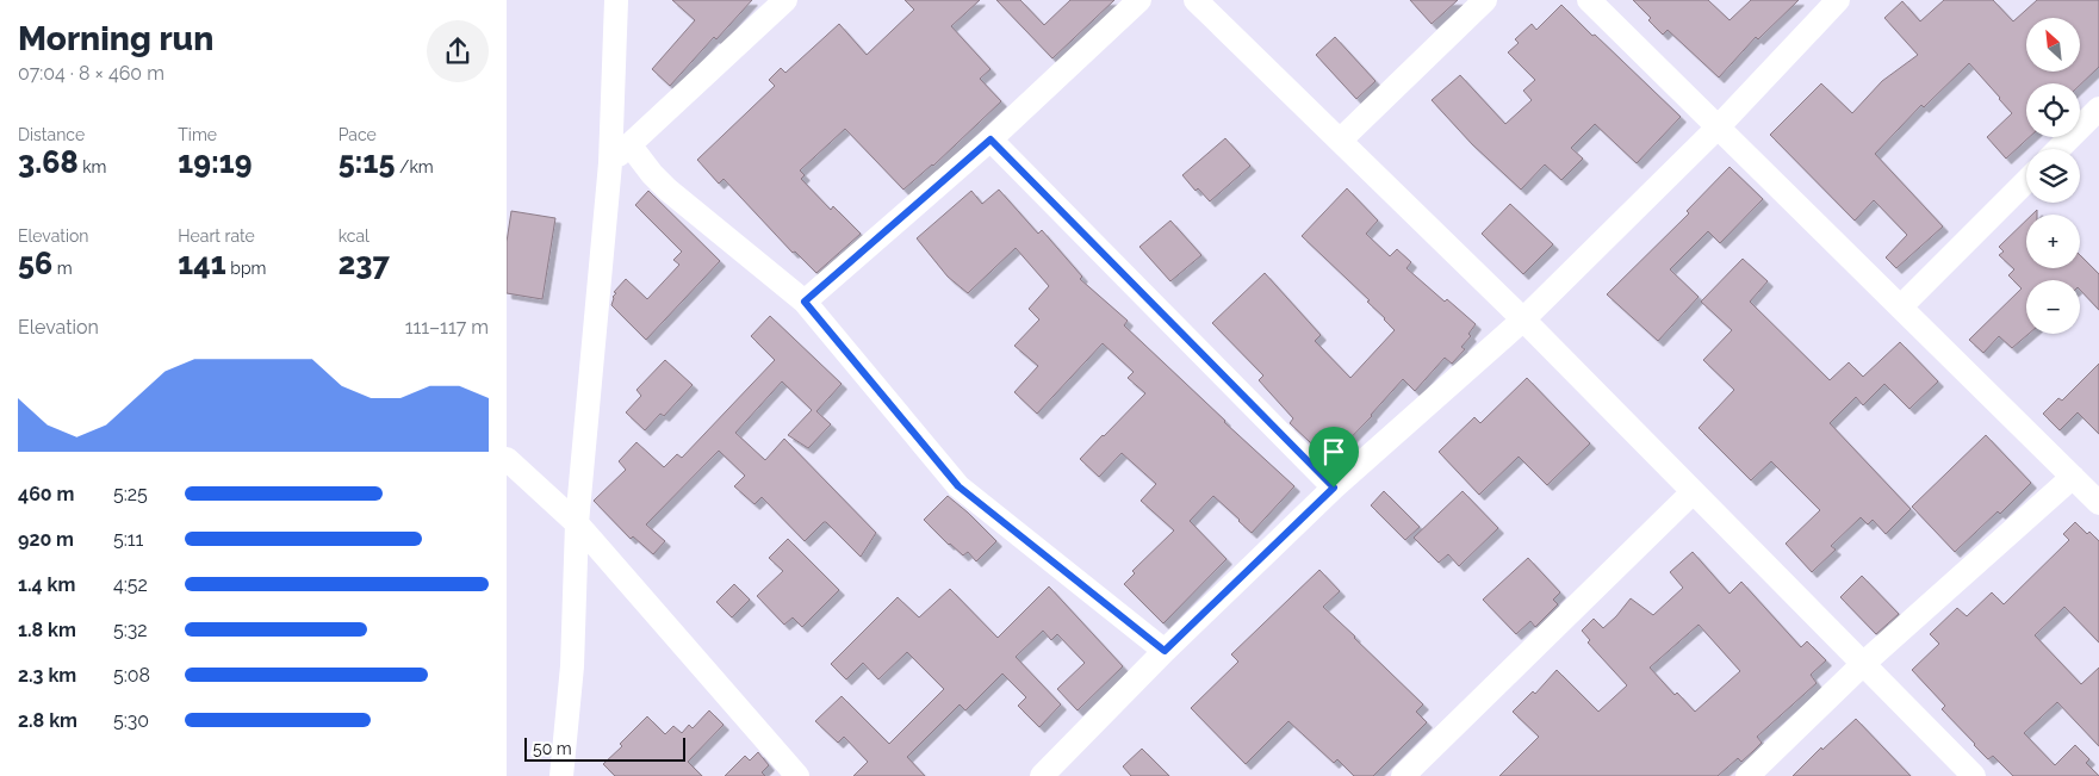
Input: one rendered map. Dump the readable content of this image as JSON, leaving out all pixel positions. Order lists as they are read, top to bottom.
{
  "scale_bar": "50 m",
  "north": "top left",
  "page": {
    "heading": ["Morning run", "07:04 · 8 × 460 m"],
    "map_buttons": ["+", "−"],
    "stats": [
      ["Distance", "3.68 km"],
      ["Time", "19:19"],
      ["Pace", "5:15 /km"],
      ["Elevation", "56 m"],
      ["Heart rate", "141 bpm"],
      ["kcal", "237"]
    ],
    "chart": ["Elevation", "111–117 m"],
    "list": [
      {
        "name": "460 m",
        "note": "5:25"
      },
      {
        "name": "920 m",
        "note": "5:11"
      },
      {
        "name": "1.4 km",
        "note": "4:52"
      },
      {
        "name": "1.8 km",
        "note": "5:32"
      },
      {
        "name": "2.3 km",
        "note": "5:08"
      },
      {
        "name": "2.8 km",
        "note": "5:30"
      }
    ],
    "scale": "50 m"
  }
}
